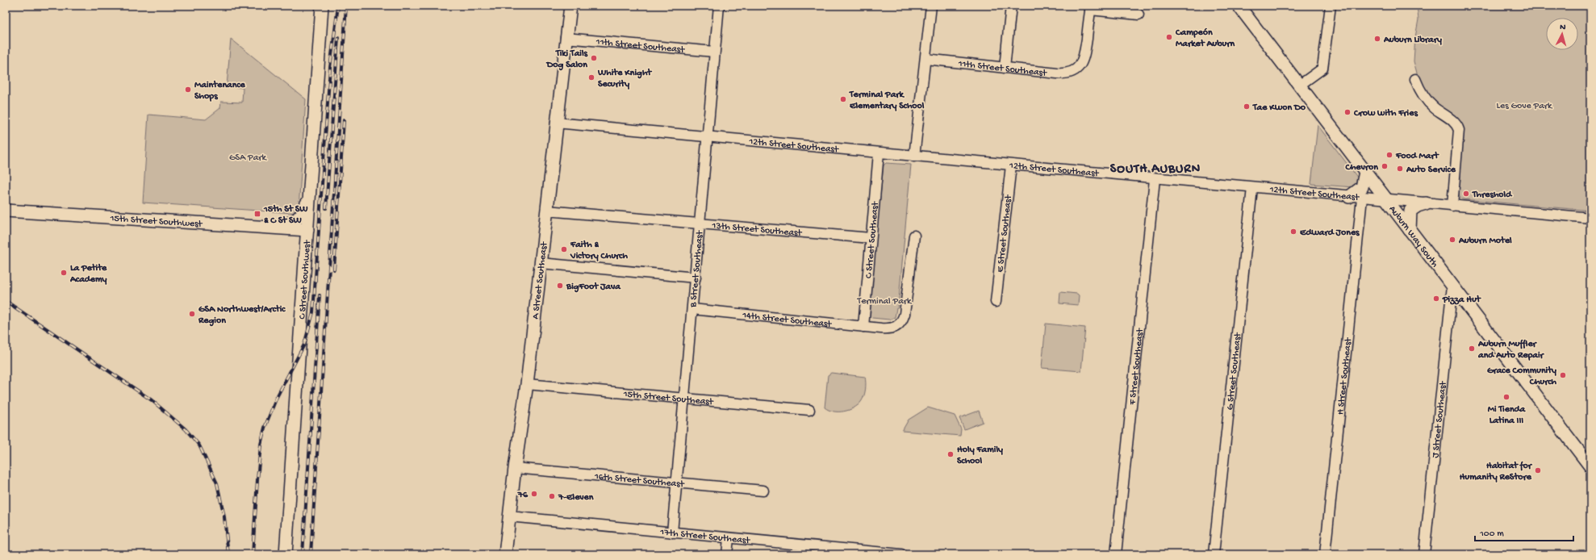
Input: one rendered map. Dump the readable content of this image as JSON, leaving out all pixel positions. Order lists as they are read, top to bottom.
{
  "streets": {
    "main road": [
      "15th Street Southwest",
      "Auburn Way South",
      "C Street Southwest",
      "A Street Southeast"
    ],
    "street": [
      "11th Street Southeast",
      "12th Street Southeast",
      "13th Street Southeast",
      "E Street Southeast",
      "C Street Southeast",
      "B Street Southeast",
      "14th Street Southeast",
      "F Street Southeast",
      "G Street Southeast",
      "H Street Southeast",
      "15th Street Southeast",
      "J Street Southeast",
      "16th Street Southeast",
      "17th Street Southeast"
    ]
  },
  "crossings": [
    ["11th Street Southeast", "B Street Southeast"],
    ["11th Street Southeast", "A Street Southeast"],
    ["12th Street Southeast", "E Street Southeast"],
    ["12th Street Southeast", "Auburn Way South"],
    ["12th Street Southeast", "C Street Southeast"],
    ["12th Street Southeast", "B Street Southeast"],
    ["12th Street Southeast", "A Street Southeast"],
    ["12th Street Southeast", "F Street Southeast"],
    ["12th Street Southeast", "G Street Southeast"],
    ["12th Street Southeast", "H Street Southeast"],
    ["15th Street Southwest", "C Street Southwest"],
    ["13th Street Southeast", "C Street Southeast"],
    ["13th Street Southeast", "B Street Southeast"],
    ["13th Street Southeast", "A Street Southeast"],
    ["Auburn Way South", "J Street Southeast"],
    ["C Street Southeast", "14th Street Southeast"],
    ["B Street Southeast", "14th Street Southeast"],
    ["B Street Southeast", "15th Street Southeast"],
    ["B Street Southeast", "16th Street Southeast"],
    ["B Street Southeast", "17th Street Southeast"],
    ["A Street Southeast", "15th Street Southeast"],
    ["A Street Southeast", "16th Street Southeast"],
    ["A Street Southeast", "17th Street Southeast"]
  ],
  "districts": ["SOUTH AUBURN"],
  "parks": ["Les Gove Park", "GSA Park", "Terminal Park"],
  "places": {
    "other": [
      "Campeón Market Auburn",
      "Auburn Library",
      "Tiki Tails Dog Salon",
      "White Knight Security",
      "Maintenance Shops",
      "Terminal Park Elementary School",
      "Tae Kwon Do",
      "Crow with Fries",
      "Food Mart",
      "Chevron",
      "Auto Service",
      "Threshold",
      "Edward Jones",
      "Auburn Motel",
      "Faith & Victory Church",
      "La Petite Academy",
      "BigFoot Java",
      "Pizza Hut",
      "GSA Northwest/Arctic Region",
      "Auburn Muffler and Auto Repair",
      "Grace Community Church",
      "Mi Tienda Latina III",
      "Holy Family School",
      "Habitat for Humanity ReStore",
      "76",
      "7-Eleven"
    ],
    "transit": ["15th St SW & C St SW"]
  },
  "scale_bar": "100 m",
  "north": "top"
}
